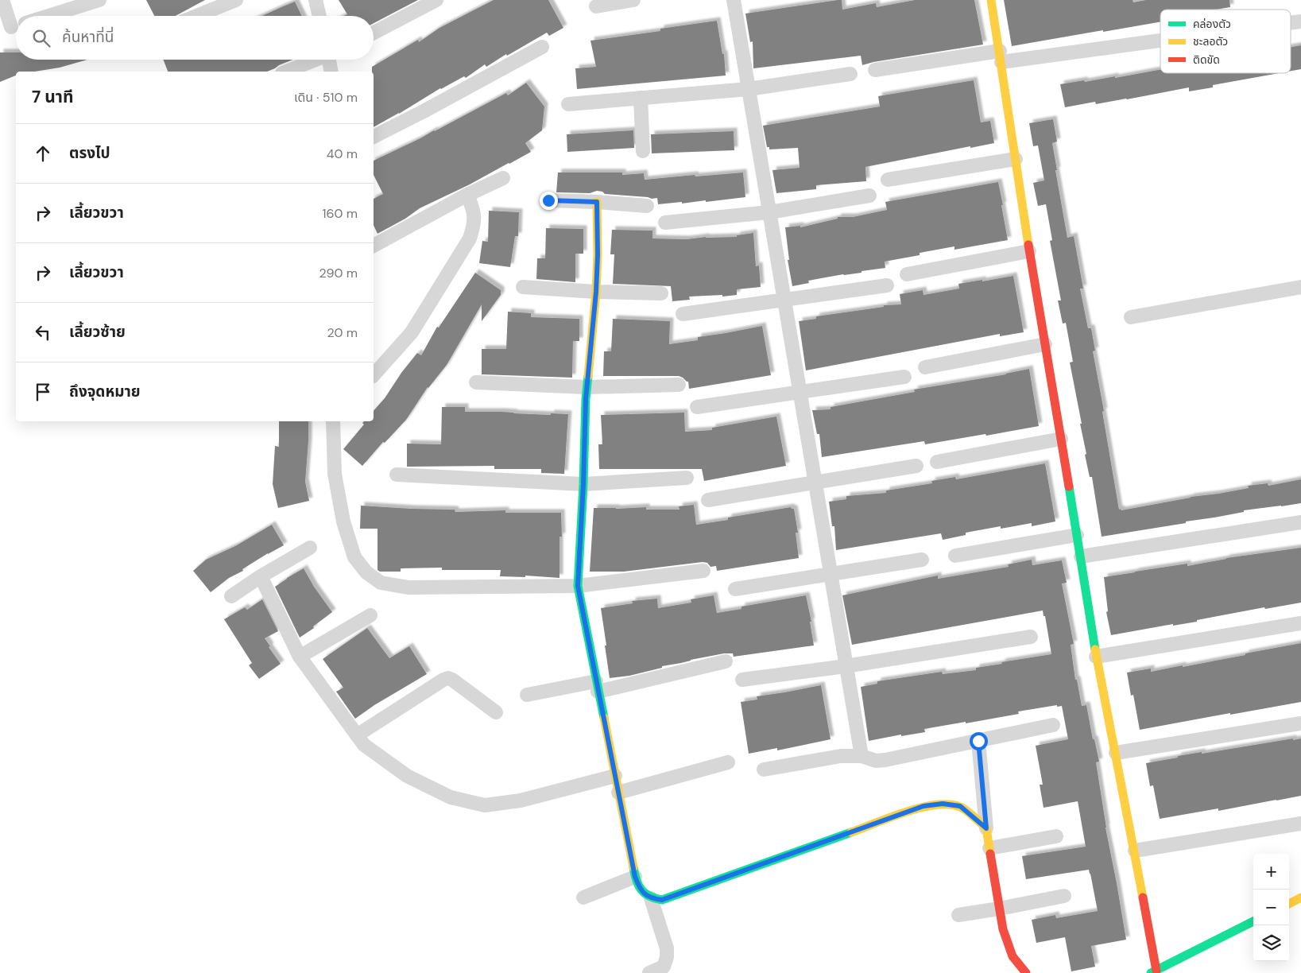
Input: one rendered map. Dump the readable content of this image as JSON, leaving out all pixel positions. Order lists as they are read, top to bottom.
{
  "legend": ["คล่องตัว", "ชะลอตัว", "ติดขัด"],
  "page": {
    "search": "ค้นหาที่นี่",
    "heading": ["7 นาที", "เดิน · 510 m"],
    "list": [
      ["ตรงไป", "40 m"],
      ["เลี้ยวขวา", "160 m"],
      ["เลี้ยวขวา", "290 m"],
      ["เลี้ยวซ้าย", "20 m"],
      "ถึงจุดหมาย"
    ],
    "map_buttons": ["+", "−"]
  }
}
